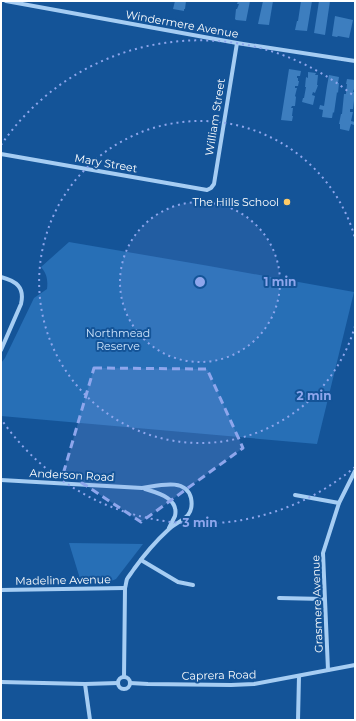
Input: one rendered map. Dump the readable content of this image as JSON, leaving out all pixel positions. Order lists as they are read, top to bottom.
{
  "streets": {
    "street": [
      "Windermere Avenue",
      "William Street",
      "Mary Street",
      "Anderson Road",
      "Madeline Avenue",
      "Grasmere Avenue",
      "Caprera Road"
    ]
  },
  "crossings": [
    ["Windermere Avenue", "William Street"],
    ["William Street", "Mary Street"],
    ["Anderson Road", "Madeline Avenue"],
    ["Grasmere Avenue", "Caprera Road"]
  ],
  "parks": ["Northmead Reserve"],
  "places": ["The Hills School"],
  "rings": ["1 min", "2 min", "3 min"]
}
